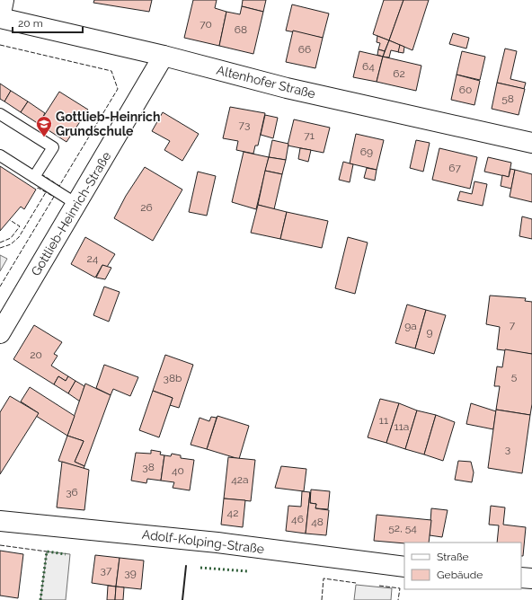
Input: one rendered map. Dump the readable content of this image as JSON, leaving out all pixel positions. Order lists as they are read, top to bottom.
{
  "streets": {
    "street": ["Altenhofer Straße", "Gottlieb-Heinrich-Straße", "Adolf-Kolping-Straße"]
  },
  "crossings": [
    ["Altenhofer Straße", "Gottlieb-Heinrich-Straße"]
  ],
  "places": {
    "school or university": ["Gottlieb-Heinrich Grundschule"]
  },
  "house_numbers": [
    "70",
    "68",
    "66",
    "64",
    "62",
    "60",
    "58",
    "73",
    "71",
    "69",
    "67",
    "26",
    "24",
    "7",
    "9a",
    "9",
    "20",
    "5",
    "38b",
    "11",
    "11a",
    "3",
    "38",
    "40",
    "42a",
    "36",
    "42",
    "46",
    "48",
    "52, 54",
    "37",
    "39"
  ],
  "legend": ["Straße", "Gebäude"],
  "scale_bar": "20 m"
}
